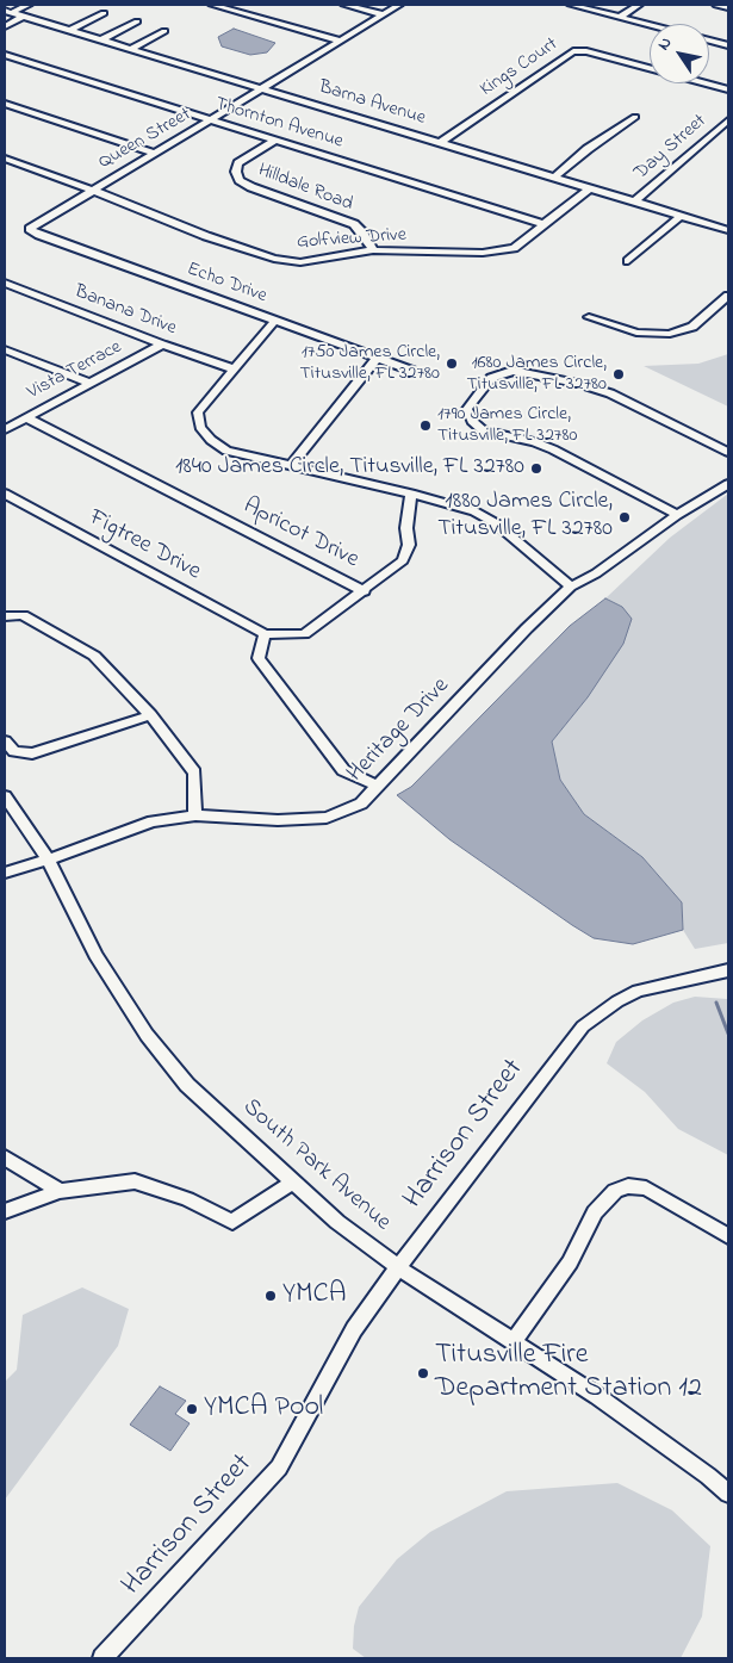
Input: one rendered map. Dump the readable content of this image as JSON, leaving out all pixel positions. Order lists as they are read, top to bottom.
{
  "streets": {
    "street": [
      "Kings Court",
      "Barna Avenue",
      "Thornton Avenue",
      "Queen Street",
      "Day Street",
      "Hilldale Road",
      "Golfview Drive",
      "Echo Drive",
      "Banana Drive",
      "Vista Terrace",
      "Apricot Drive",
      "Figtree Drive",
      "Heritage Drive",
      "Harrison Street",
      "South Park Avenue"
    ]
  },
  "crossings": [
    ["Kings Court", "Barna Avenue"],
    ["Barna Avenue", "Queen Street"],
    ["Barna Avenue", "Day Street"],
    ["Barna Avenue", "Golfview Drive"],
    ["Thornton Avenue", "Queen Street"],
    ["Thornton Avenue", "Hilldale Road"],
    ["Thornton Avenue", "Golfview Drive"],
    ["Queen Street", "Golfview Drive"],
    ["Queen Street", "Echo Drive"],
    ["Hilldale Road", "Golfview Drive"],
    ["Banana Drive", "Vista Terrace"],
    ["Vista Terrace", "Apricot Drive"],
    ["Apricot Drive", "Figtree Drive"],
    ["Heritage Drive", "South Park Avenue"],
    ["Harrison Street", "South Park Avenue"]
  ],
  "places": [
    "1750 James Circle, Titusville, FL 32780",
    "1680 James Circle, Titusville, FL 32780",
    "1790 James Circle, Titusville, FL 32780",
    "1840 James Circle, Titusville, FL 32780",
    "1880 James Circle, Titusville, FL 32780",
    "YMCA",
    "Titusville Fire Department Station 12",
    "YMCA Pool"
  ],
  "north": "top left"
}
